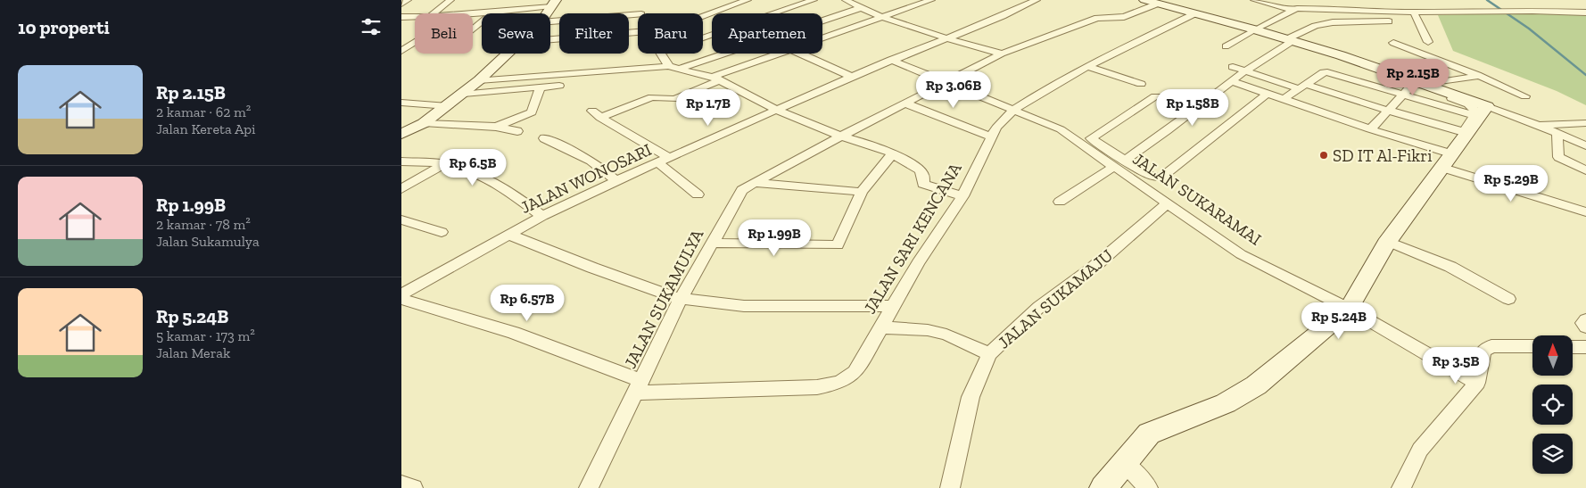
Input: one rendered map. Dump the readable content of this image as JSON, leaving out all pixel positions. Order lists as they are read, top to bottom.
{
  "streets": {
    "street": [
      "JALAN WONOSARI",
      "JALAN SUKARAMAI",
      "JALAN SARI KENCANA",
      "JALAN SUKAMULYA",
      "JALAN SUKAMAJU"
    ]
  },
  "crossings": [
    ["JALAN WONOSARI", "JALAN SUKARAMAI"],
    ["JALAN SUKARAMAI", "JALAN SARI KENCANA"],
    ["JALAN SUKARAMAI", "JALAN SUKAMULYA"],
    ["JALAN SUKARAMAI", "JALAN SUKAMAJU"],
    ["JALAN SARI KENCANA", "JALAN SUKAMULYA"]
  ],
  "places": ["SD IT Al-Fikri"],
  "north": "top",
  "page": {
    "heading": "10 properti",
    "chip": [
      "Beli",
      "Sewa",
      "Filter",
      "Baru",
      "Apartemen"
    ],
    "list": [
      {
        "name": "Rp 2.15B",
        "note": "2 kamar · 62 m² · Jalan Kereta Api"
      },
      {
        "name": "Rp 1.99B",
        "note": "2 kamar · 78 m² · Jalan Sukamulya"
      },
      {
        "name": "Rp 5.24B",
        "note": "5 kamar · 173 m² · Jalan Merak"
      }
    ],
    "price": [
      "Rp 2.15B",
      "Rp 3.06B",
      "Rp 1.7B",
      "Rp 1.58B",
      "Rp 6.5B",
      "Rp 5.29B",
      "Rp 1.99B",
      "Rp 6.57B",
      "Rp 5.24B",
      "Rp 3.5B"
    ]
  }
}
